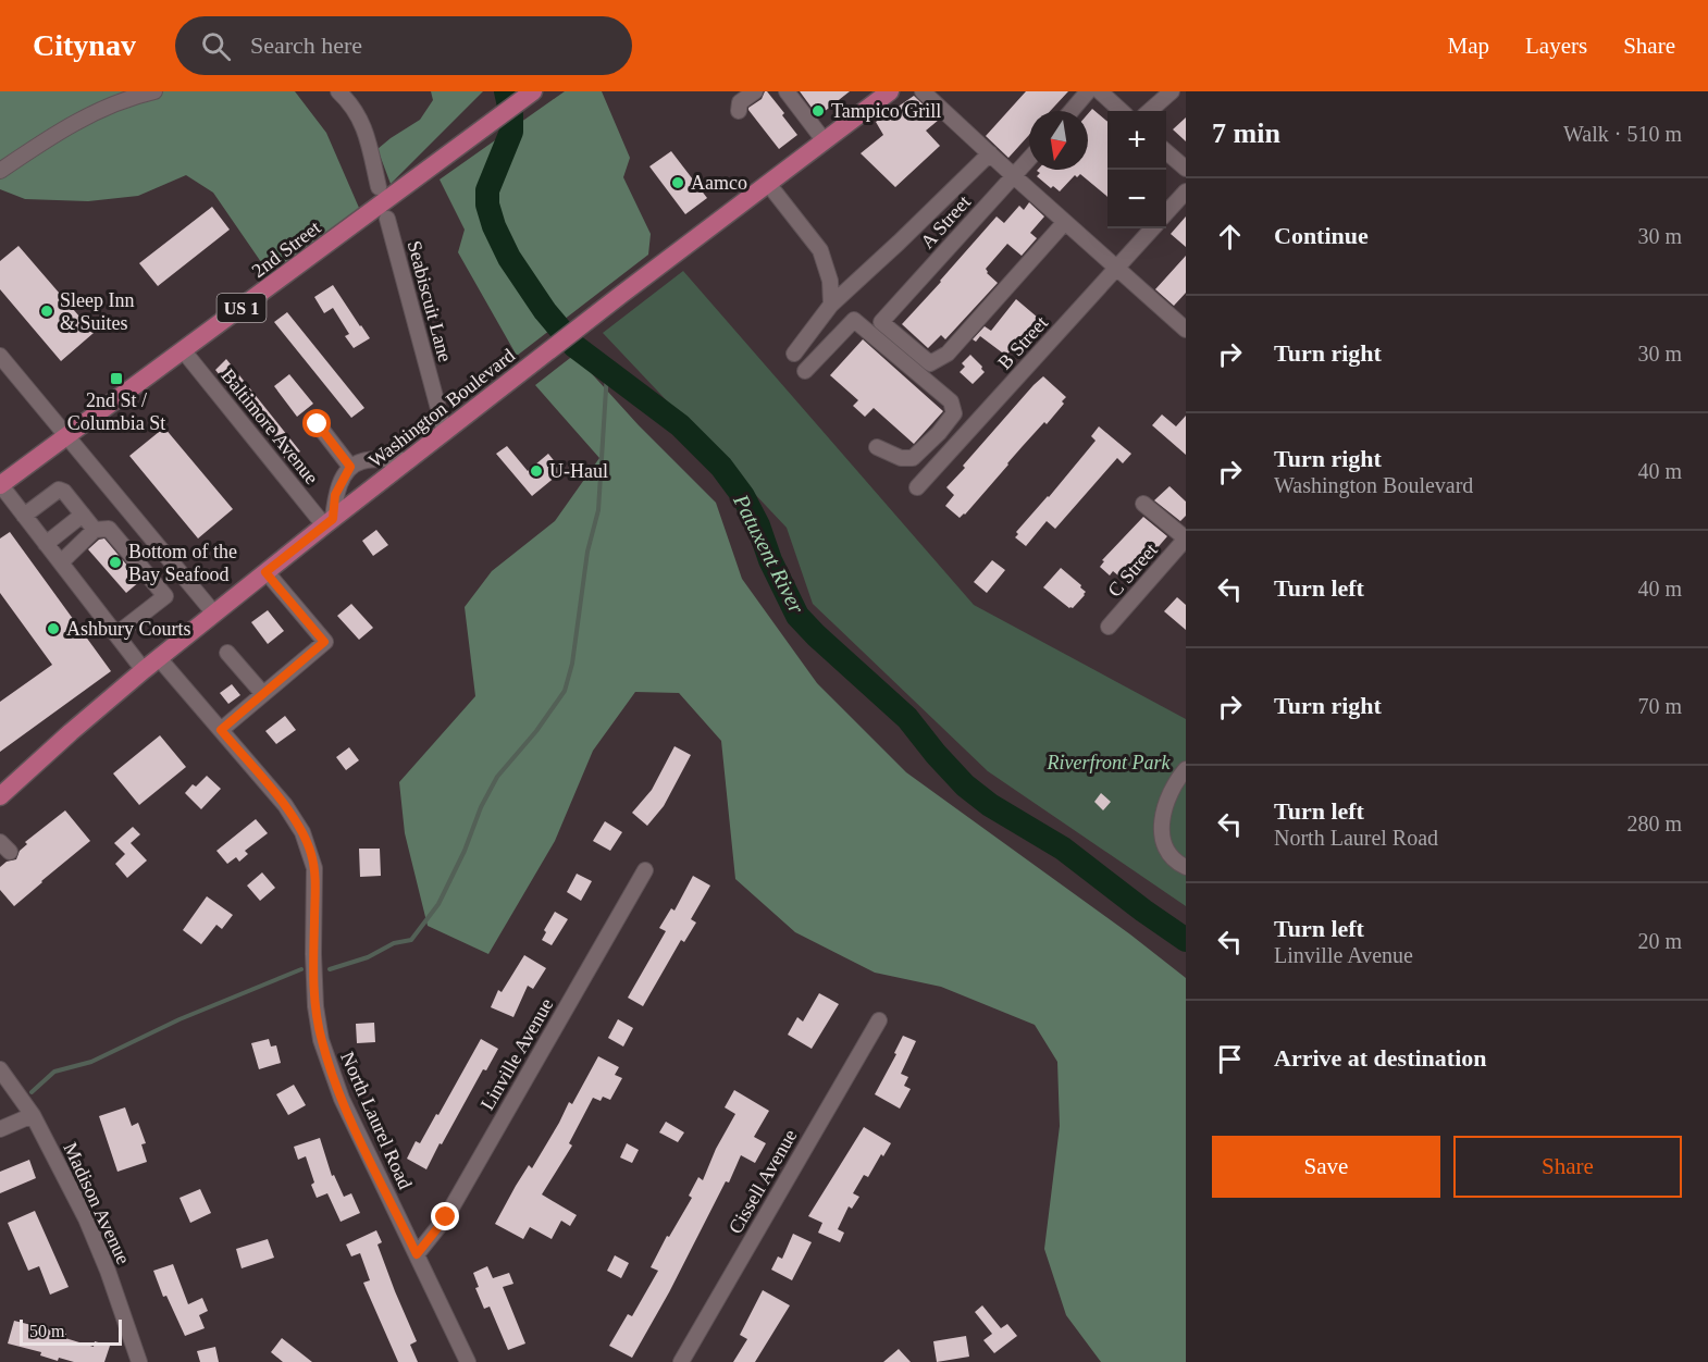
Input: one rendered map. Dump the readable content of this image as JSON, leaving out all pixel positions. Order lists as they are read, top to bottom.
{
  "streets": {
    "main road": ["2nd Street", "US 1", "Washington Boulevard"],
    "street": [
      "A Street",
      "Seabiscuit Lane",
      "B Street",
      "Baltimore Avenue",
      "C Street",
      "Linville Avenue",
      "North Laurel Road",
      "Cissell Avenue",
      "Madison Avenue"
    ]
  },
  "crossings": [
    ["2nd Street", "Baltimore Avenue"],
    ["Seabiscuit Lane", "Washington Boulevard"],
    ["Washington Boulevard", "Baltimore Avenue"],
    ["Washington Boulevard", "North Laurel Road"],
    ["Linville Avenue", "North Laurel Road"]
  ],
  "water": ["Patuxent River"],
  "parks": ["Riverfront Park"],
  "places": {
    "other": [
      "Tampico Grill",
      "Aamco",
      "Sleep Inn & Suites",
      "U-Haul",
      "Bottom of the Bay Seafood",
      "Ashbury Courts"
    ],
    "transit": ["2nd St / Columbia St"]
  },
  "scale_bar": "50 m",
  "north": "bottom",
  "page": {
    "header": "Citynav",
    "search": "Search here",
    "nav": ["Map", "Layers", "Share"],
    "heading": ["7 min", "Walk · 510 m"],
    "map_buttons": ["+", "−"],
    "list": [
      ["Continue", "30 m"],
      ["Turn right", "30 m"],
      ["Turn right", "Washington Boulevard", "40 m"],
      ["Turn left", "40 m"],
      ["Turn right", "70 m"],
      ["Turn left", "North Laurel Road", "280 m"],
      ["Turn left", "Linville Avenue", "20 m"],
      "Arrive at destination"
    ],
    "buttons": ["Save", "Share"],
    "scale": "50 m"
  }
}
